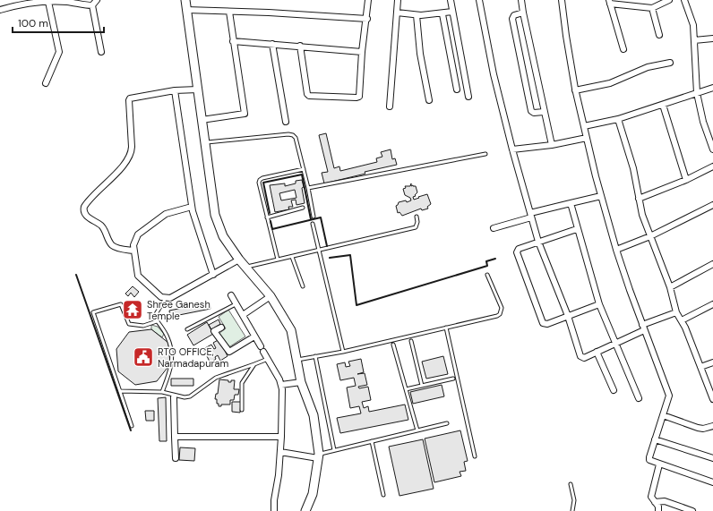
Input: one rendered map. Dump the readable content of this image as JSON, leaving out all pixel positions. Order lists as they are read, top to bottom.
{
  "places": {
    "temple": ["Shree Ganesh Temple"],
    "public building": ["RTO OFFICE, Narmadapuram"]
  },
  "scale_bar": "100 m"
}
